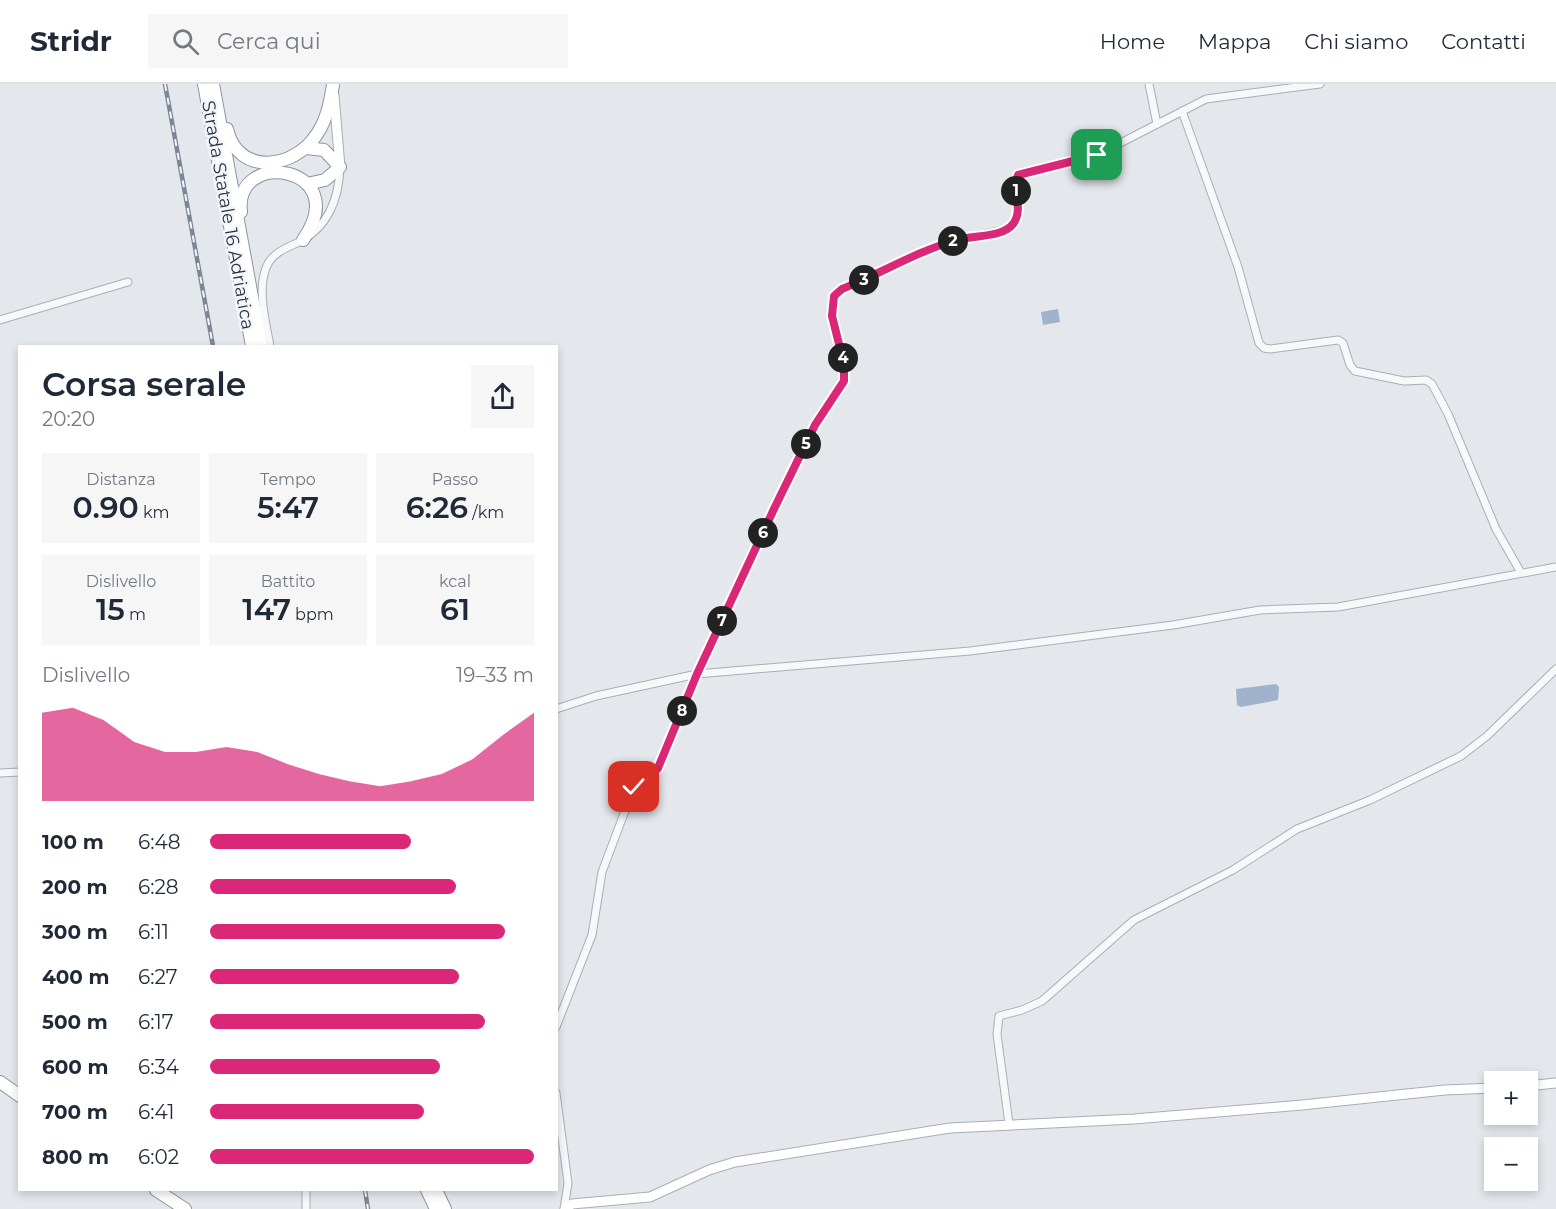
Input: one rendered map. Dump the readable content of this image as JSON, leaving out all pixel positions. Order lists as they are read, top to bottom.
{
  "streets": {
    "highway": ["Strada Statale 16 Adriatica"]
  },
  "page": {
    "header": "Stridr",
    "search": "Cerca qui",
    "nav": [
      "Home",
      "Mappa",
      "Chi siamo",
      "Contatti"
    ],
    "pins": [
      "1",
      "2",
      "3",
      "4",
      "5",
      "6",
      "7",
      "8"
    ],
    "heading": ["Corsa serale", "20:20"],
    "stats": [
      ["Distanza", "0.90 km"],
      ["Tempo", "5:47"],
      ["Passo", "6:26 /km"],
      ["Dislivello", "15 m"],
      ["Battito", "147 bpm"],
      ["kcal", "61"]
    ],
    "chart": ["Dislivello", "19–33 m"],
    "list": [
      {
        "name": "100 m",
        "note": "6:48"
      },
      {
        "name": "200 m",
        "note": "6:28"
      },
      {
        "name": "300 m",
        "note": "6:11"
      },
      {
        "name": "400 m",
        "note": "6:27"
      },
      {
        "name": "500 m",
        "note": "6:17"
      },
      {
        "name": "600 m",
        "note": "6:34"
      },
      {
        "name": "700 m",
        "note": "6:41"
      },
      {
        "name": "800 m",
        "note": "6:02"
      }
    ],
    "map_buttons": ["+", "−"]
  }
}
